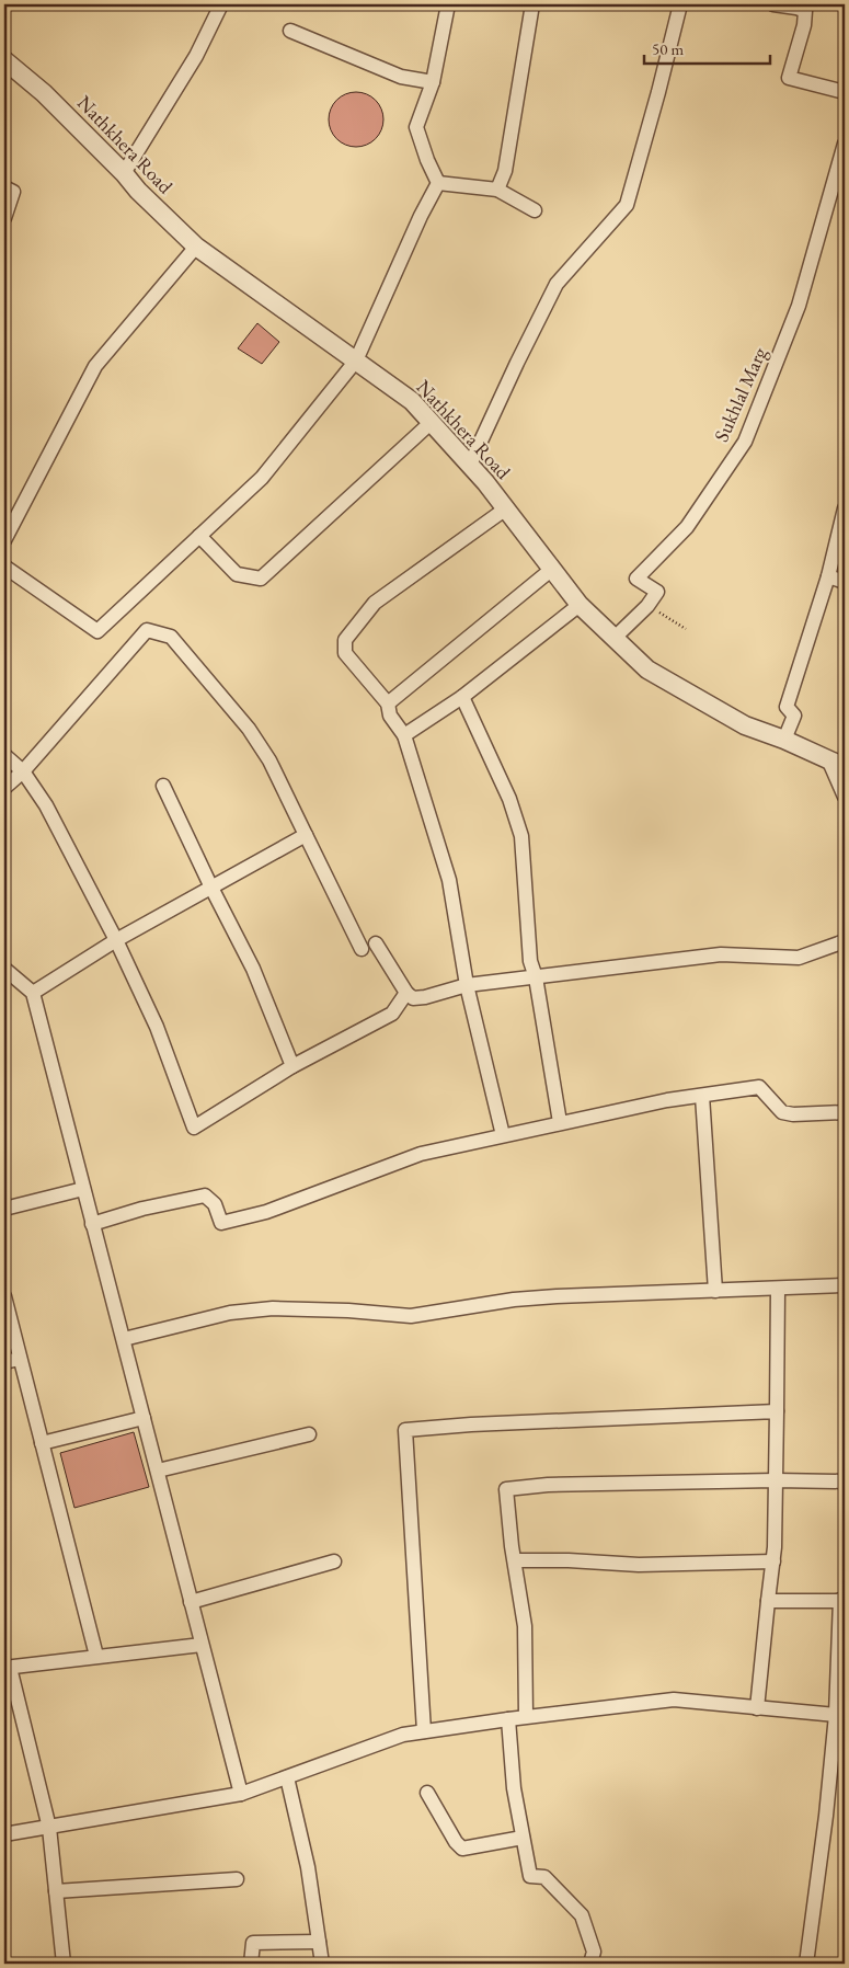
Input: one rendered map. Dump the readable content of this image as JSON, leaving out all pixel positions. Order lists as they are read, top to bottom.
{
  "streets": {
    "street": ["Nathkhera Road", "Sukhlal Marg"]
  },
  "scale_bar": "50 m"
}
